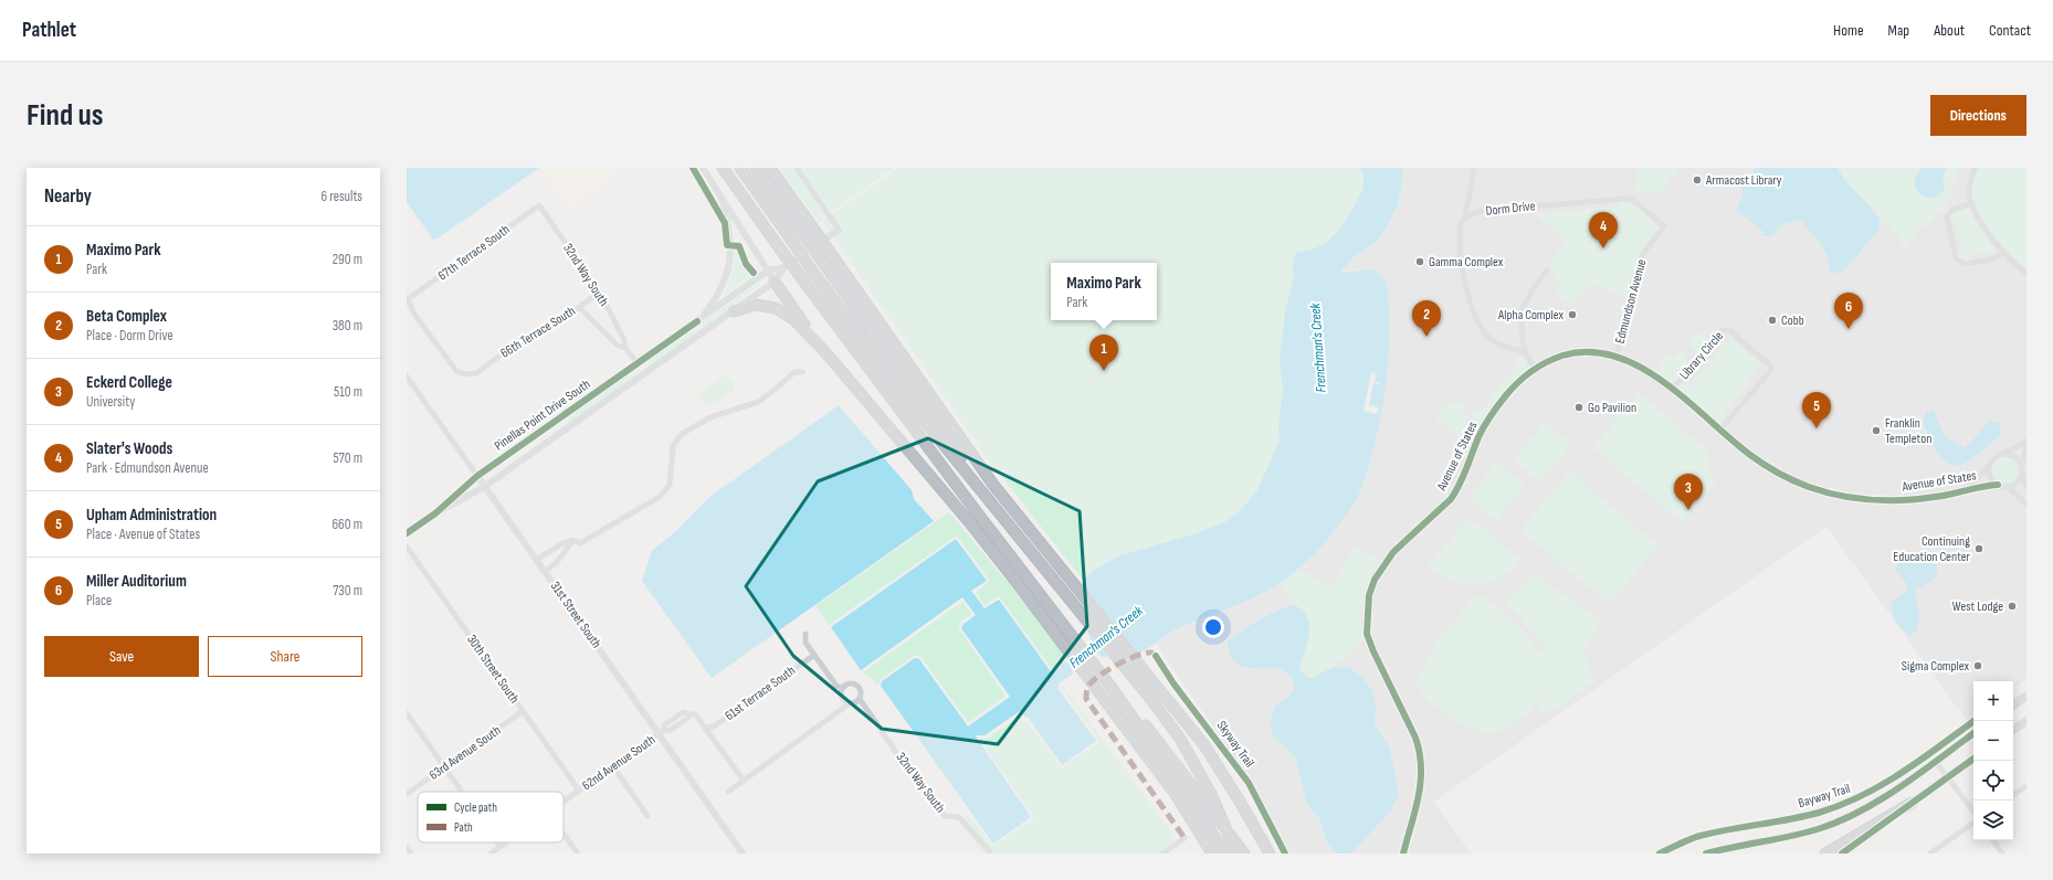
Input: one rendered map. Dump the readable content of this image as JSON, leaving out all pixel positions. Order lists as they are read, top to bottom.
{
  "streets": {
    "street": [
      "Dorm Drive",
      "67th Terrace South",
      "32nd Way South",
      "Edmundson Avenue",
      "66th Terrace South",
      "Library Circle",
      "Pinellas Point Drive South",
      "Avenue of States",
      "31st Street South",
      "30th Street South",
      "61st Terrace South",
      "63rd Avenue South",
      "62nd Avenue South"
    ],
    "cycle path": ["Skyway Trail", "Bayway Trail"]
  },
  "crossings": [
    ["Dorm Drive", "Edmundson Avenue"],
    ["67th Terrace South", "32nd Way South"],
    ["67th Terrace South", "66th Terrace South"],
    ["32nd Way South", "66th Terrace South"],
    ["32nd Way South", "Pinellas Point Drive South"],
    ["Edmundson Avenue", "Avenue of States"],
    ["Library Circle", "Avenue of States"],
    ["Pinellas Point Drive South", "31st Street South"],
    ["31st Street South", "62nd Avenue South"],
    ["30th Street South", "63rd Avenue South"],
    ["30th Street South", "62nd Avenue South"]
  ],
  "water": ["Frenchman's Creek"],
  "places": [
    "Armacost Library",
    "Gamma Complex",
    "Alpha Complex",
    "Cobb",
    "Go Pavilion",
    "Franklin Templeton",
    "Continuing Education Center",
    "West Lodge",
    "Sigma Complex"
  ],
  "legend": ["Cycle path", "Path"],
  "page": {
    "header": "Pathlet",
    "nav": [
      "Home",
      "Map",
      "About",
      "Contact"
    ],
    "buttons": [
      "Directions",
      ["Save", "Share"]
    ],
    "title": "Find us",
    "heading": ["Nearby", "6 results"],
    "pins": [
      "4",
      "6",
      "2",
      "1",
      "5",
      "3"
    ],
    "list": [
      {
        "mark": "1",
        "name": "Maximo Park",
        "note": "Park",
        "value": "290 m"
      },
      {
        "mark": "2",
        "name": "Beta Complex",
        "note": "Place · Dorm Drive",
        "value": "380 m"
      },
      {
        "mark": "3",
        "name": "Eckerd College",
        "note": "University",
        "value": "510 m"
      },
      {
        "mark": "4",
        "name": "Slater's Woods",
        "note": "Park · Edmundson Avenue",
        "value": "570 m"
      },
      {
        "mark": "5",
        "name": "Upham Administration",
        "note": "Place · Avenue of States",
        "value": "660 m"
      },
      {
        "mark": "6",
        "name": "Miller Auditorium",
        "note": "Place",
        "value": "730 m"
      }
    ],
    "popup": ["Maximo Park", "Park"],
    "map_buttons": ["+", "−"]
  }
}
